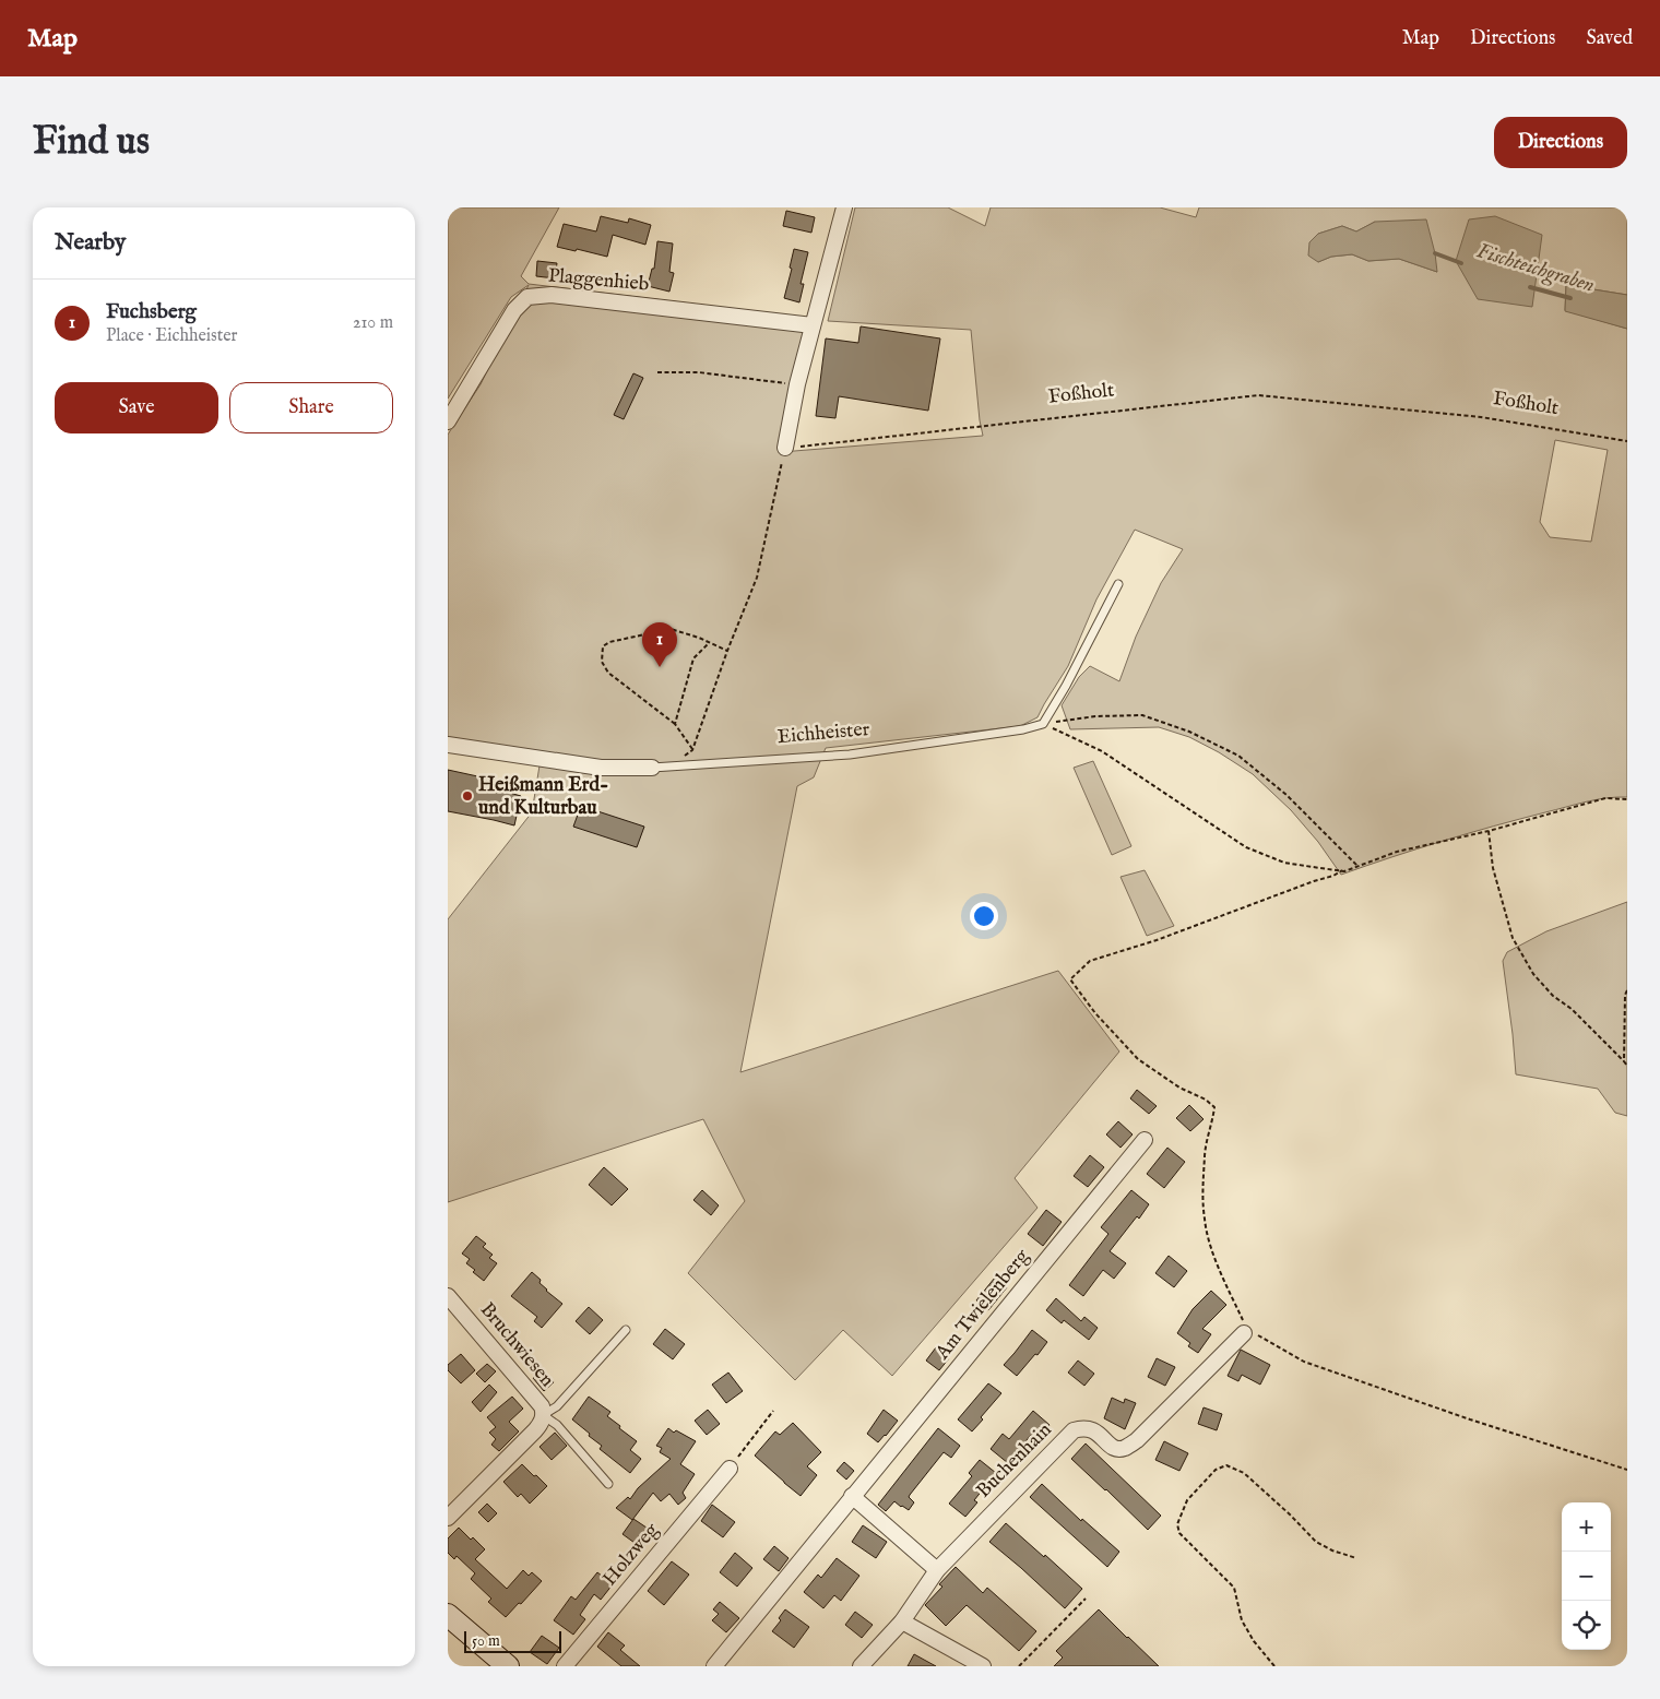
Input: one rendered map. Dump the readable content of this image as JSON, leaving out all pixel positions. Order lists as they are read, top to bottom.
{
  "streets": {
    "street": [
      "Plaggenhieb",
      "Eichheister",
      "Am Twielenberg",
      "Bruchwiesen",
      "Buchenhain",
      "Holzweg"
    ],
    "path": ["Foßholt"]
  },
  "water": ["Fischteichgraben"],
  "places": ["Heißmann Erd- und Kulturbau"],
  "scale_bar": "50 m",
  "page": {
    "header": "Map",
    "nav": ["Map", "Directions", "Saved"],
    "buttons": [
      "Directions",
      ["Save", "Share"]
    ],
    "title": "Find us",
    "heading": "Nearby",
    "list": [
      {
        "mark": "1",
        "name": "Fuchsberg",
        "note": "Place · Eichheister",
        "value": "210 m"
      }
    ],
    "pins": "1",
    "map_buttons": ["+", "−"],
    "scale": "50 m"
  }
}
